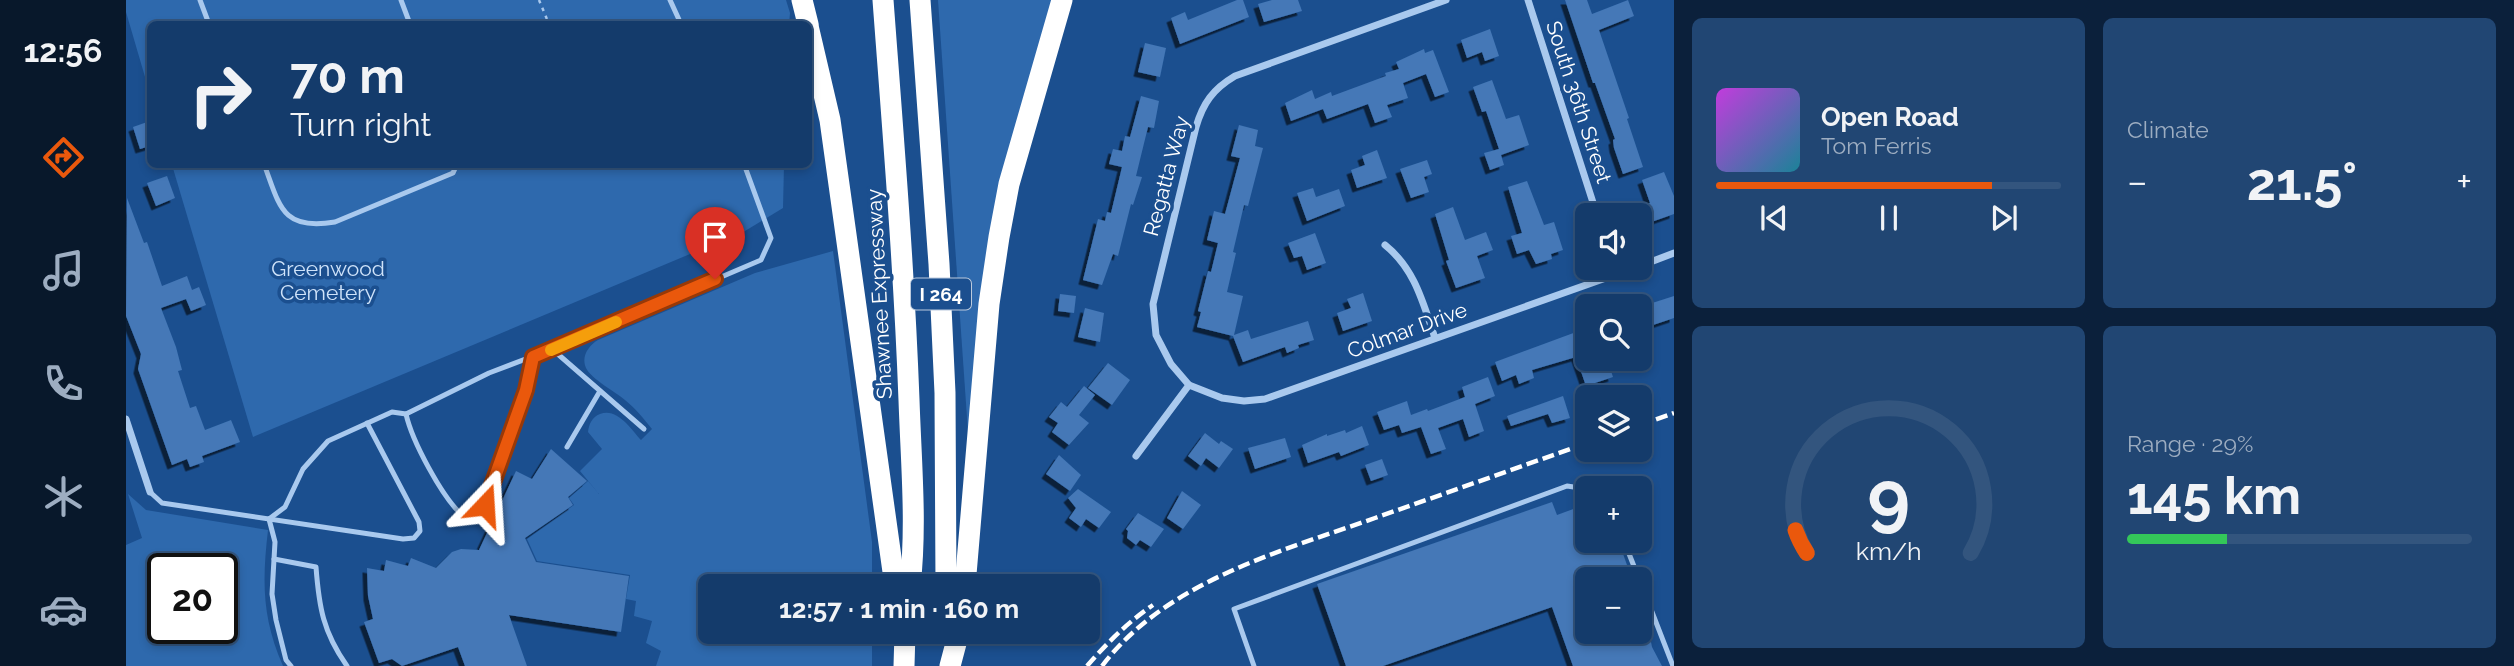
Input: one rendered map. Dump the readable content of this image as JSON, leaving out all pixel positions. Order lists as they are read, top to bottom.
{
  "streets": {
    "highway": ["Shawnee Expressway", "I 264"],
    "street": ["South 36th Street", "Regatta Way", "Colmar Drive"]
  },
  "crossings": [
    ["Regatta Way", "Colmar Drive"]
  ],
  "parks": ["Greenwood Cemetery"],
  "page": {
    "tabs": "12:56",
    "tile": [
      "Climate",
      ["Range · 29%", "145 km"]
    ],
    "turn": ["70 m", "Turn right"],
    "song": ["Open Road", "Tom Ferris"],
    "heat": ["−", "21.5°", "+"],
    "map_buttons": ["+", "−"],
    "limit": "20",
    "trip": "12:57 · 1 min · 160 m",
    "gauge": ["9", "km/h"]
  }
}
